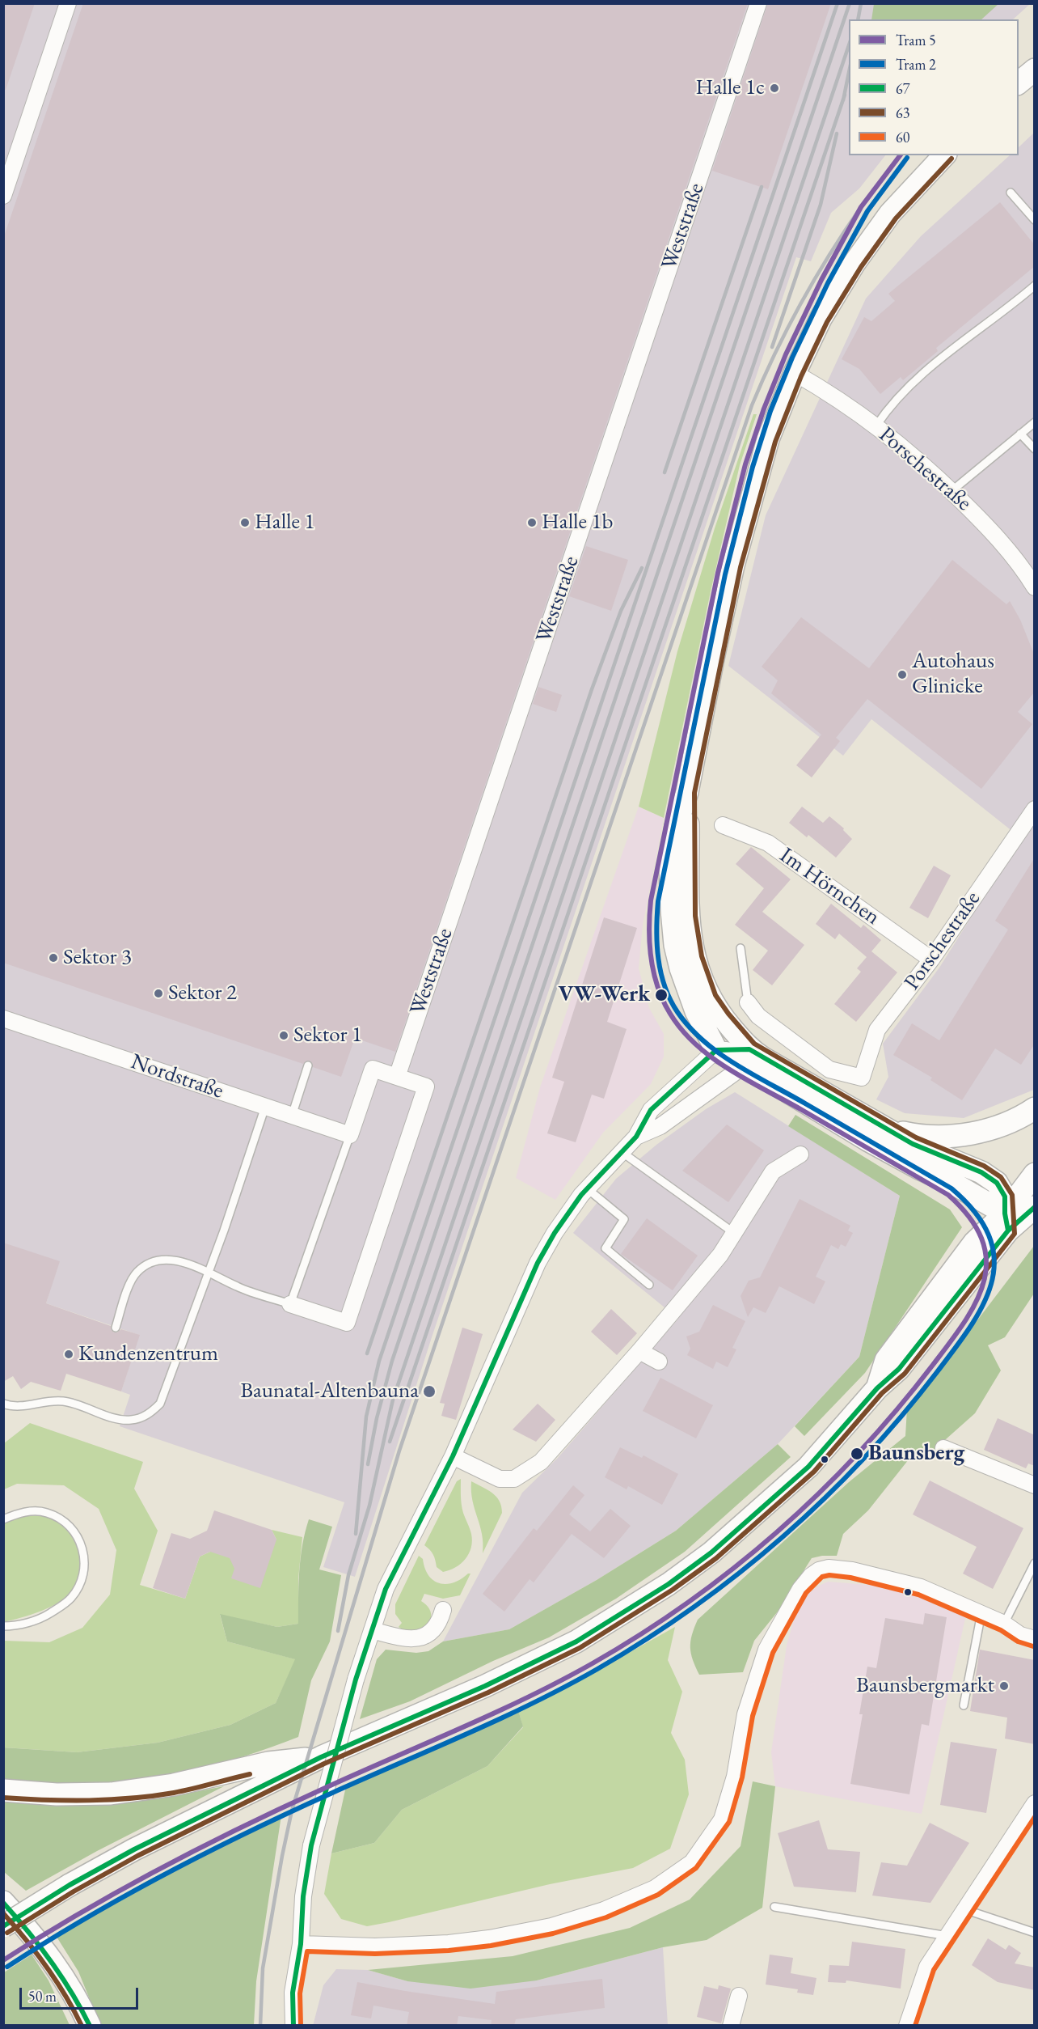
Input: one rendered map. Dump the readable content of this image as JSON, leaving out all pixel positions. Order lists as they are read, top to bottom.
{
  "streets": {
    "street": [
      "Weststraße",
      "Porschestraße",
      "Im Hörnchen",
      "Nordstraße"
    ]
  },
  "crossings": [
    ["Porschestraße", "Im Hörnchen"]
  ],
  "places": [
    "Halle 1c",
    "Halle 1",
    "Halle 1b",
    "Autohaus Glinicke",
    "Sektor 3",
    "Sektor 2",
    "VW-Werk",
    "Sektor 1",
    "Kundenzentrum",
    "Baunatal-Altenbauna",
    "Baunsberg",
    "Baunsbergmarkt"
  ],
  "lines": [
    "tram line 5",
    "tram line 2",
    "transit line 63",
    "transit line 67",
    "transit line 60"
  ],
  "legend": [
    "Tram 5",
    "Tram 2",
    "67",
    "63",
    "60"
  ],
  "scale_bar": "50 m"
}
